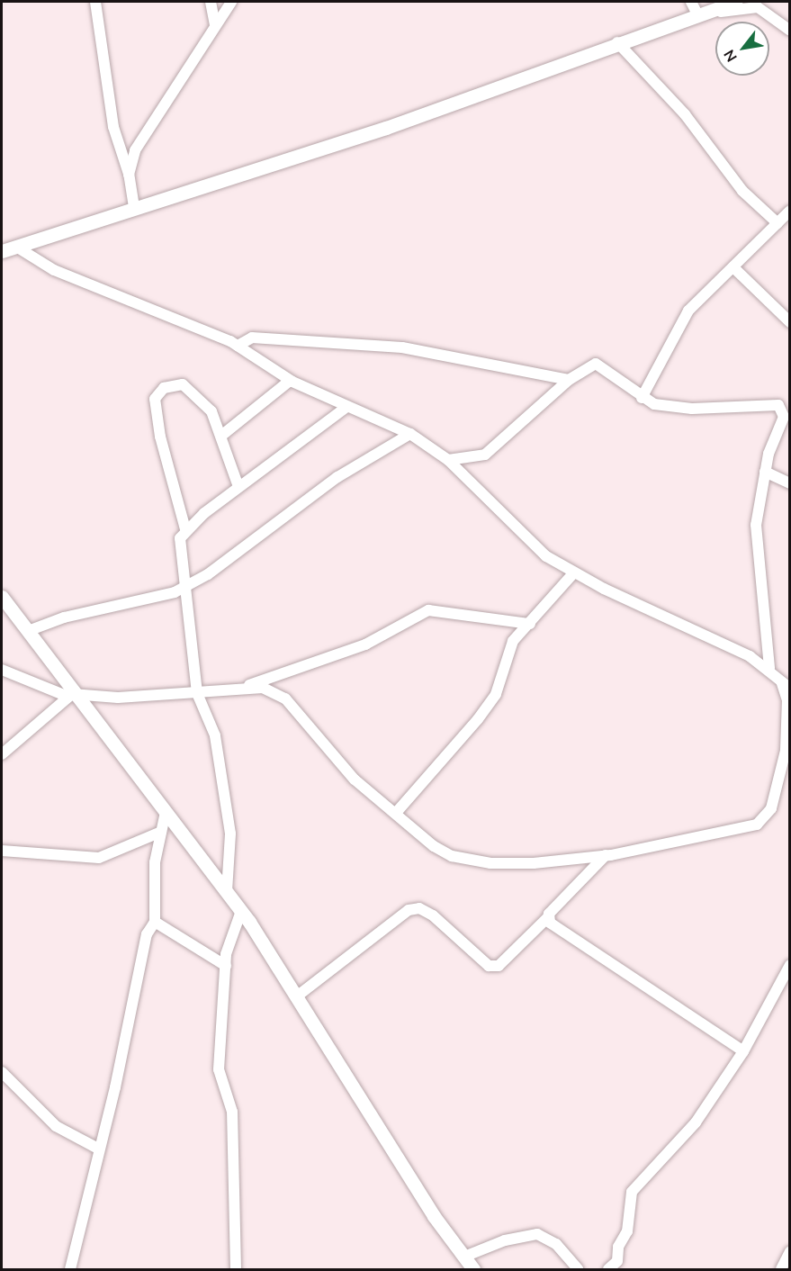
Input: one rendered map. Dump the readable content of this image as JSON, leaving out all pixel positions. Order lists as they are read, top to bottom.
{
  "north": "bottom left"
}
